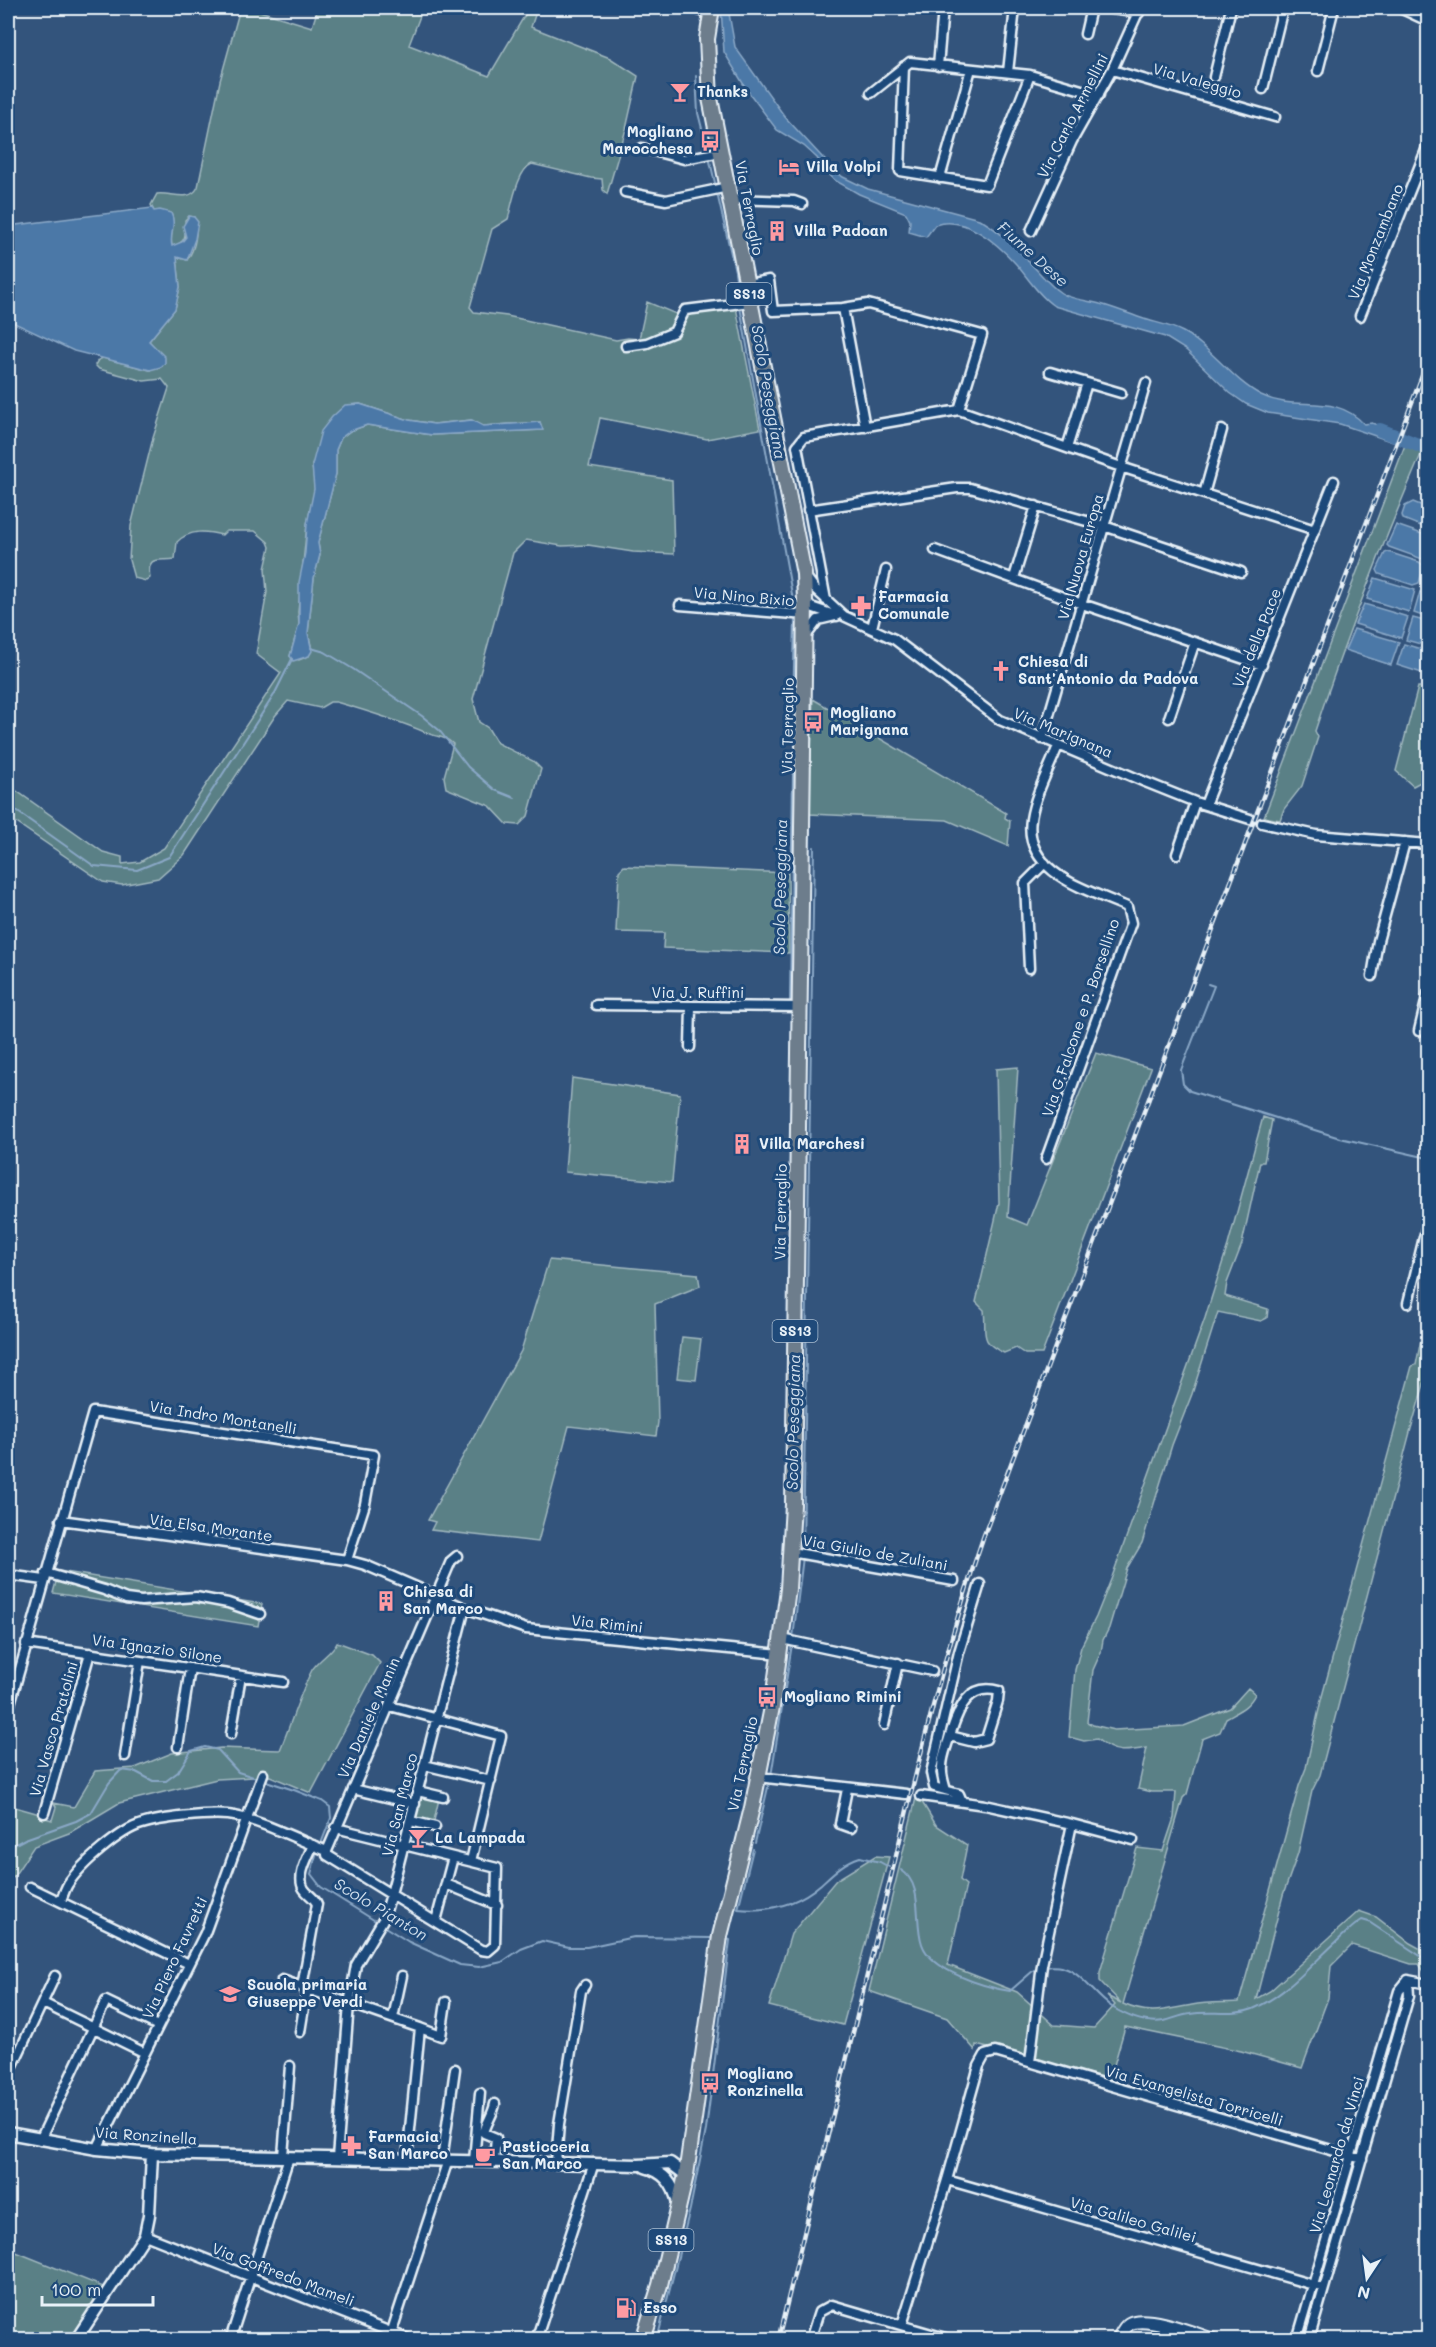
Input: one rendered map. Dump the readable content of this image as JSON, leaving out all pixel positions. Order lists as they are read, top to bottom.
{
  "streets": {
    "main road": ["Via Terraglio", "SS13"],
    "street": [
      "Via Valeggio",
      "Via Carlo Armellini",
      "Via Monzambano",
      "Via Nuova Europa",
      "Via Nino Bixio",
      "Via della Pace",
      "Via Marignana",
      "Via J. Ruffini",
      "Via G.Falcone e P. Borsellino",
      "Via Indro Montanelli",
      "Via Elsa Morante",
      "Via Giulio de Zuliani",
      "Via Rimini",
      "Via Ignazio Silone",
      "Via Daniele Manin",
      "Via Vasco Pratolini",
      "Via San Marco",
      "Via Piero Favretti",
      "Via Evangelista Torricelli",
      "Via Ronzinella",
      "Via Leonardo da Vinci",
      "Via Galileo Galilei",
      "Via Goffredo Mameli"
    ]
  },
  "crossings": [
    ["Via Valeggio", "Via Carlo Armellini"],
    ["Via Terraglio", "Via Nino Bixio"],
    ["Via Terraglio", "Via Marignana"],
    ["Via Terraglio", "Via J. Ruffini"],
    ["Via Terraglio", "Via Giulio de Zuliani"],
    ["Via Terraglio", "Via Rimini"],
    ["Via Nuova Europa", "Via Marignana"],
    ["Via Nino Bixio", "Via Marignana"],
    ["Via della Pace", "Via Marignana"],
    ["Via Marignana", "Via G.Falcone e P. Borsellino"],
    ["Via Indro Montanelli", "Via Elsa Morante"],
    ["Via Elsa Morante", "Via Rimini"],
    ["Via Rimini", "Via Daniele Manin"],
    ["Via Rimini", "Via San Marco"],
    ["Via Ignazio Silone", "Via Vasco Pratolini"],
    ["Via San Marco", "Via Ronzinella"],
    ["Via Piero Favretti", "Via Ronzinella"],
    ["Via Evangelista Torricelli", "Via Leonardo da Vinci"],
    ["Via Evangelista Torricelli", "Via Galileo Galilei"],
    ["Via Leonardo da Vinci", "Via Galileo Galilei"]
  ],
  "water": ["Fiume Dese", "Scolo Peseggiana", "Scolo Pianton"],
  "places": {
    "bar": ["Thanks", "La Lampada"],
    "bus stop": [
      "Mogliano Marocchesa",
      "Mogliano Marignana",
      "Mogliano Rimini",
      "Mogliano Ronzinella"
    ],
    "hotel": ["Villa Volpi"],
    "building": ["Villa Padoan", "Villa Marchesi", "Chiesa di San Marco"],
    "pharmacy": ["Farmacia Comunale", "Farmacia San Marco"],
    "church": ["Chiesa di Sant'Antonio da Padova"],
    "school or university": ["Scuola primaria Giuseppe Verdi"],
    "cafe": ["Pasticceria San Marco"],
    "fuel station": ["Esso"]
  },
  "scale_bar": "100 m",
  "north": "bottom"
}
